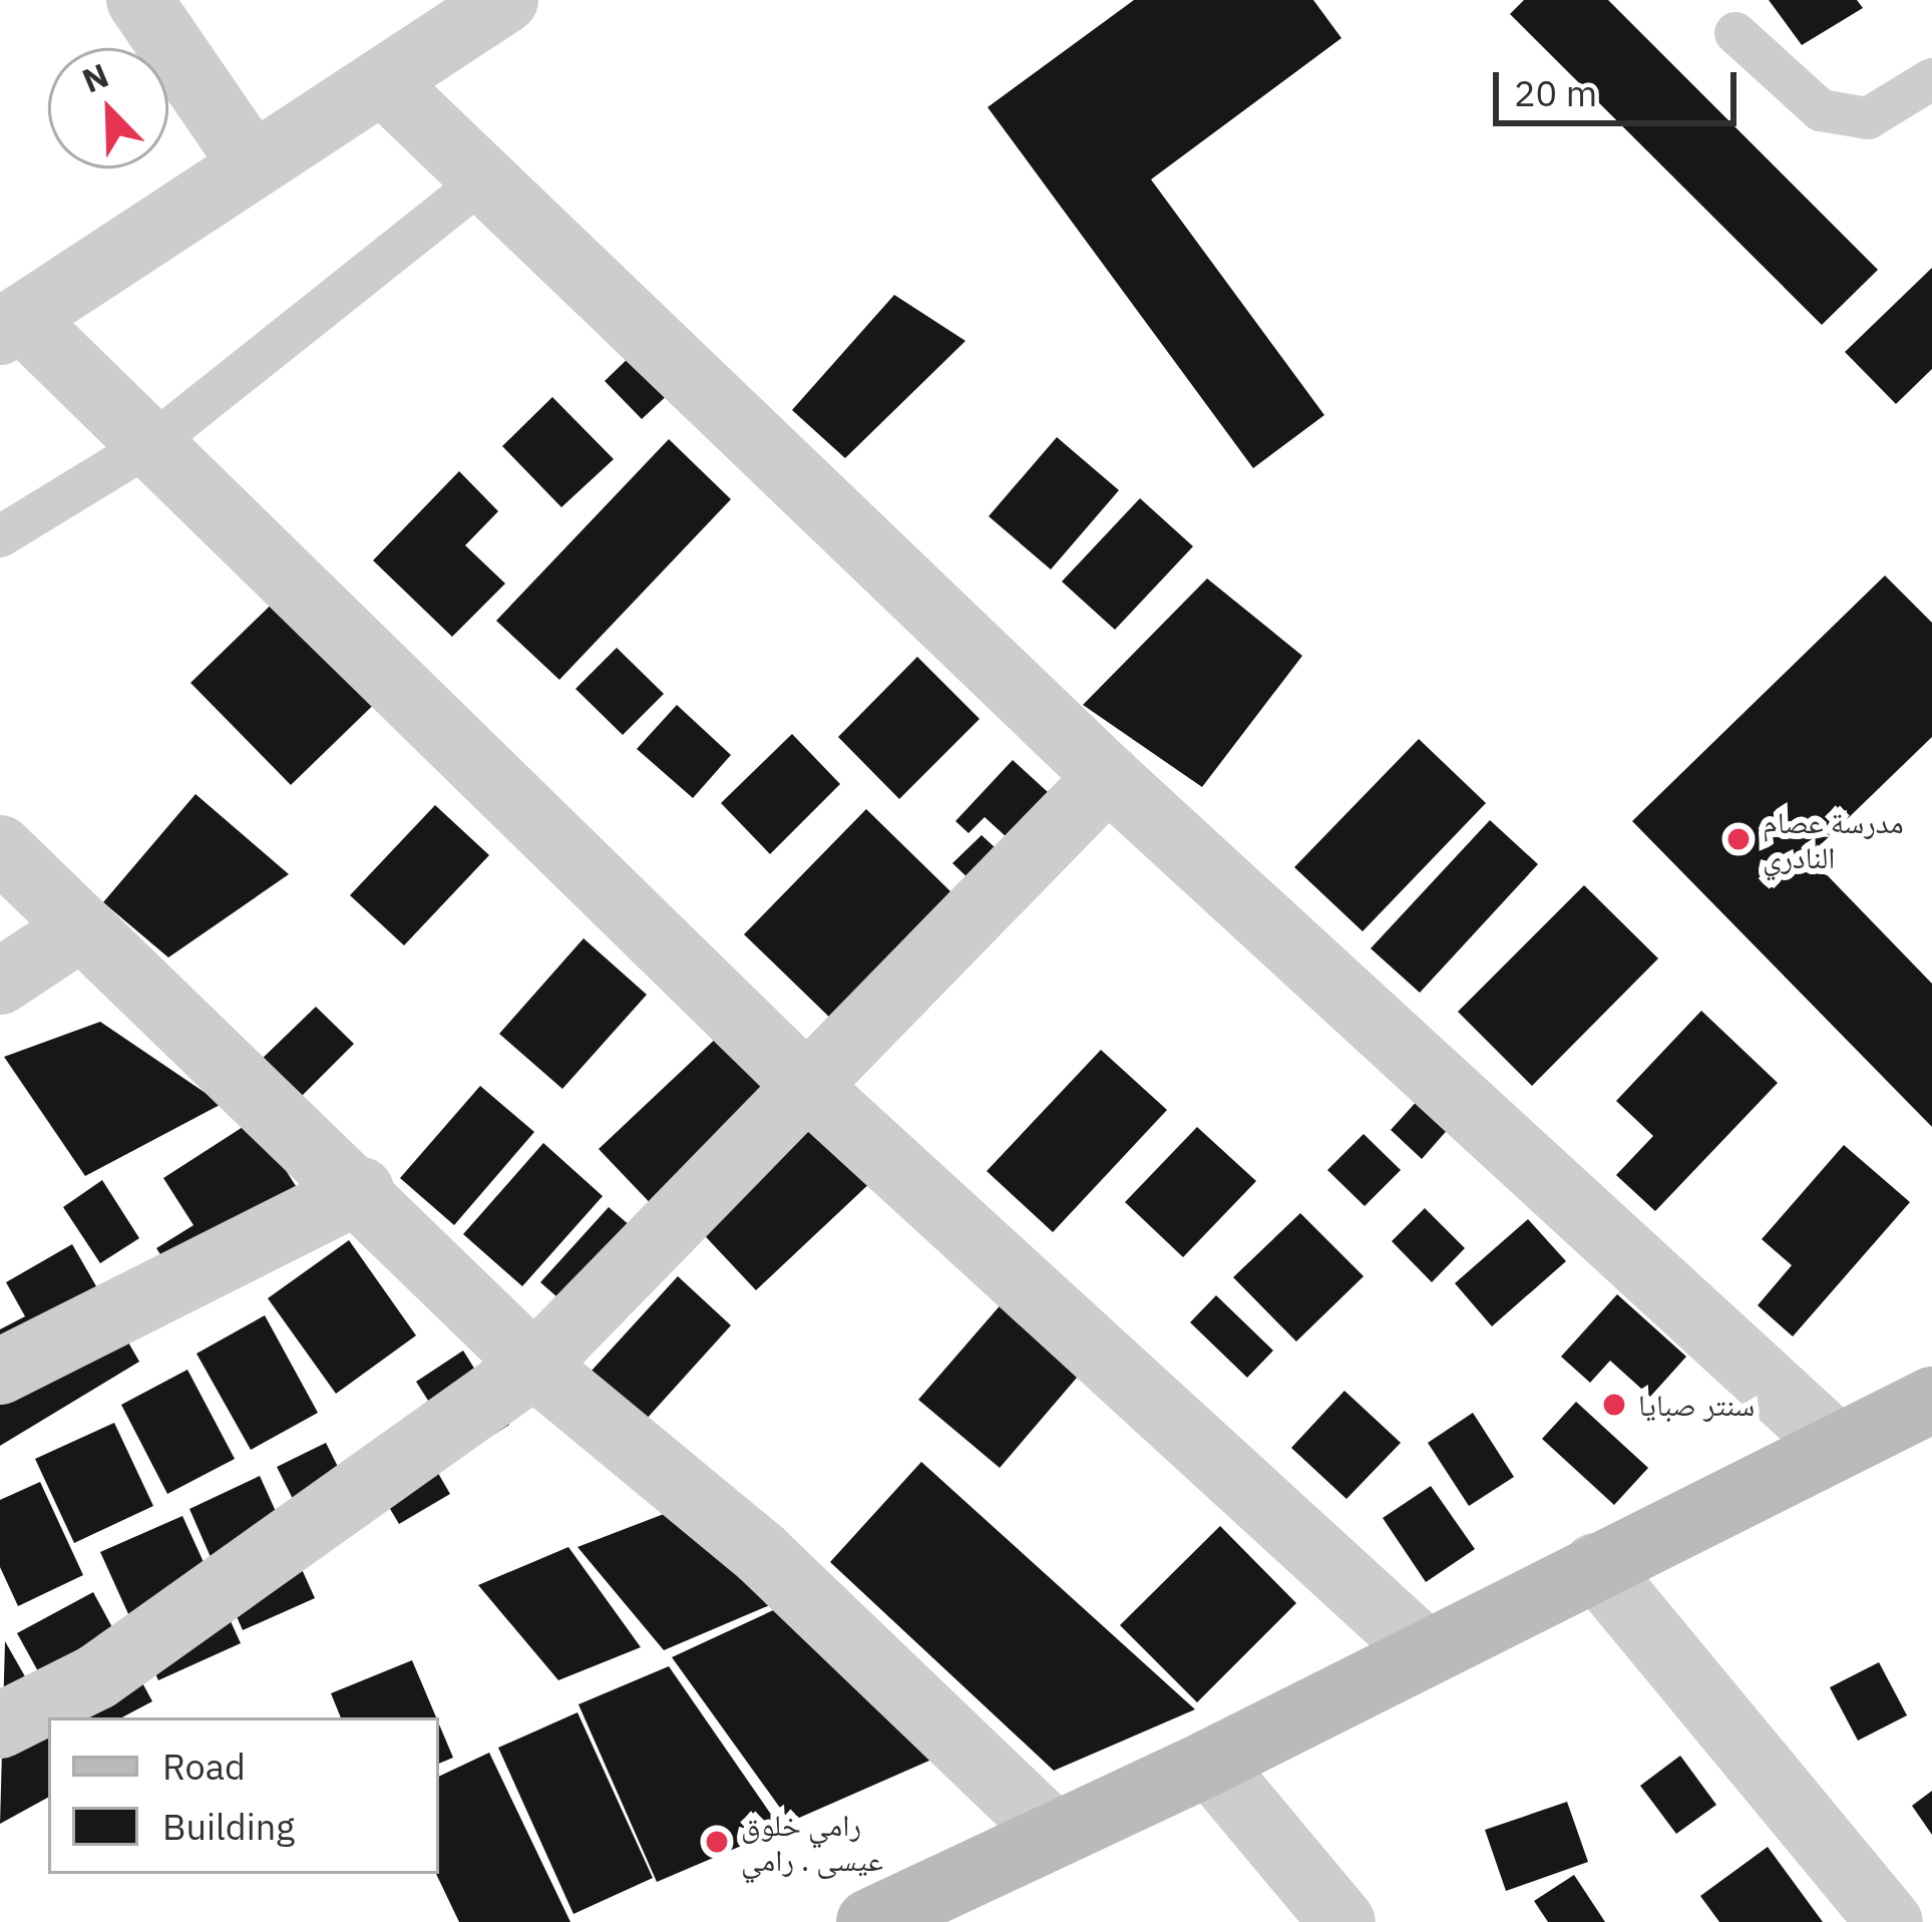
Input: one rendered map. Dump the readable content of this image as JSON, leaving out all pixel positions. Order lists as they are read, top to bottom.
{
  "places": ["مدرسة عصام النادري", "سنتر صبايا", "رامي خلوق عيسى . رامي"],
  "legend": ["Road", "Building"],
  "scale_bar": "20 m",
  "north": "top left"
}
